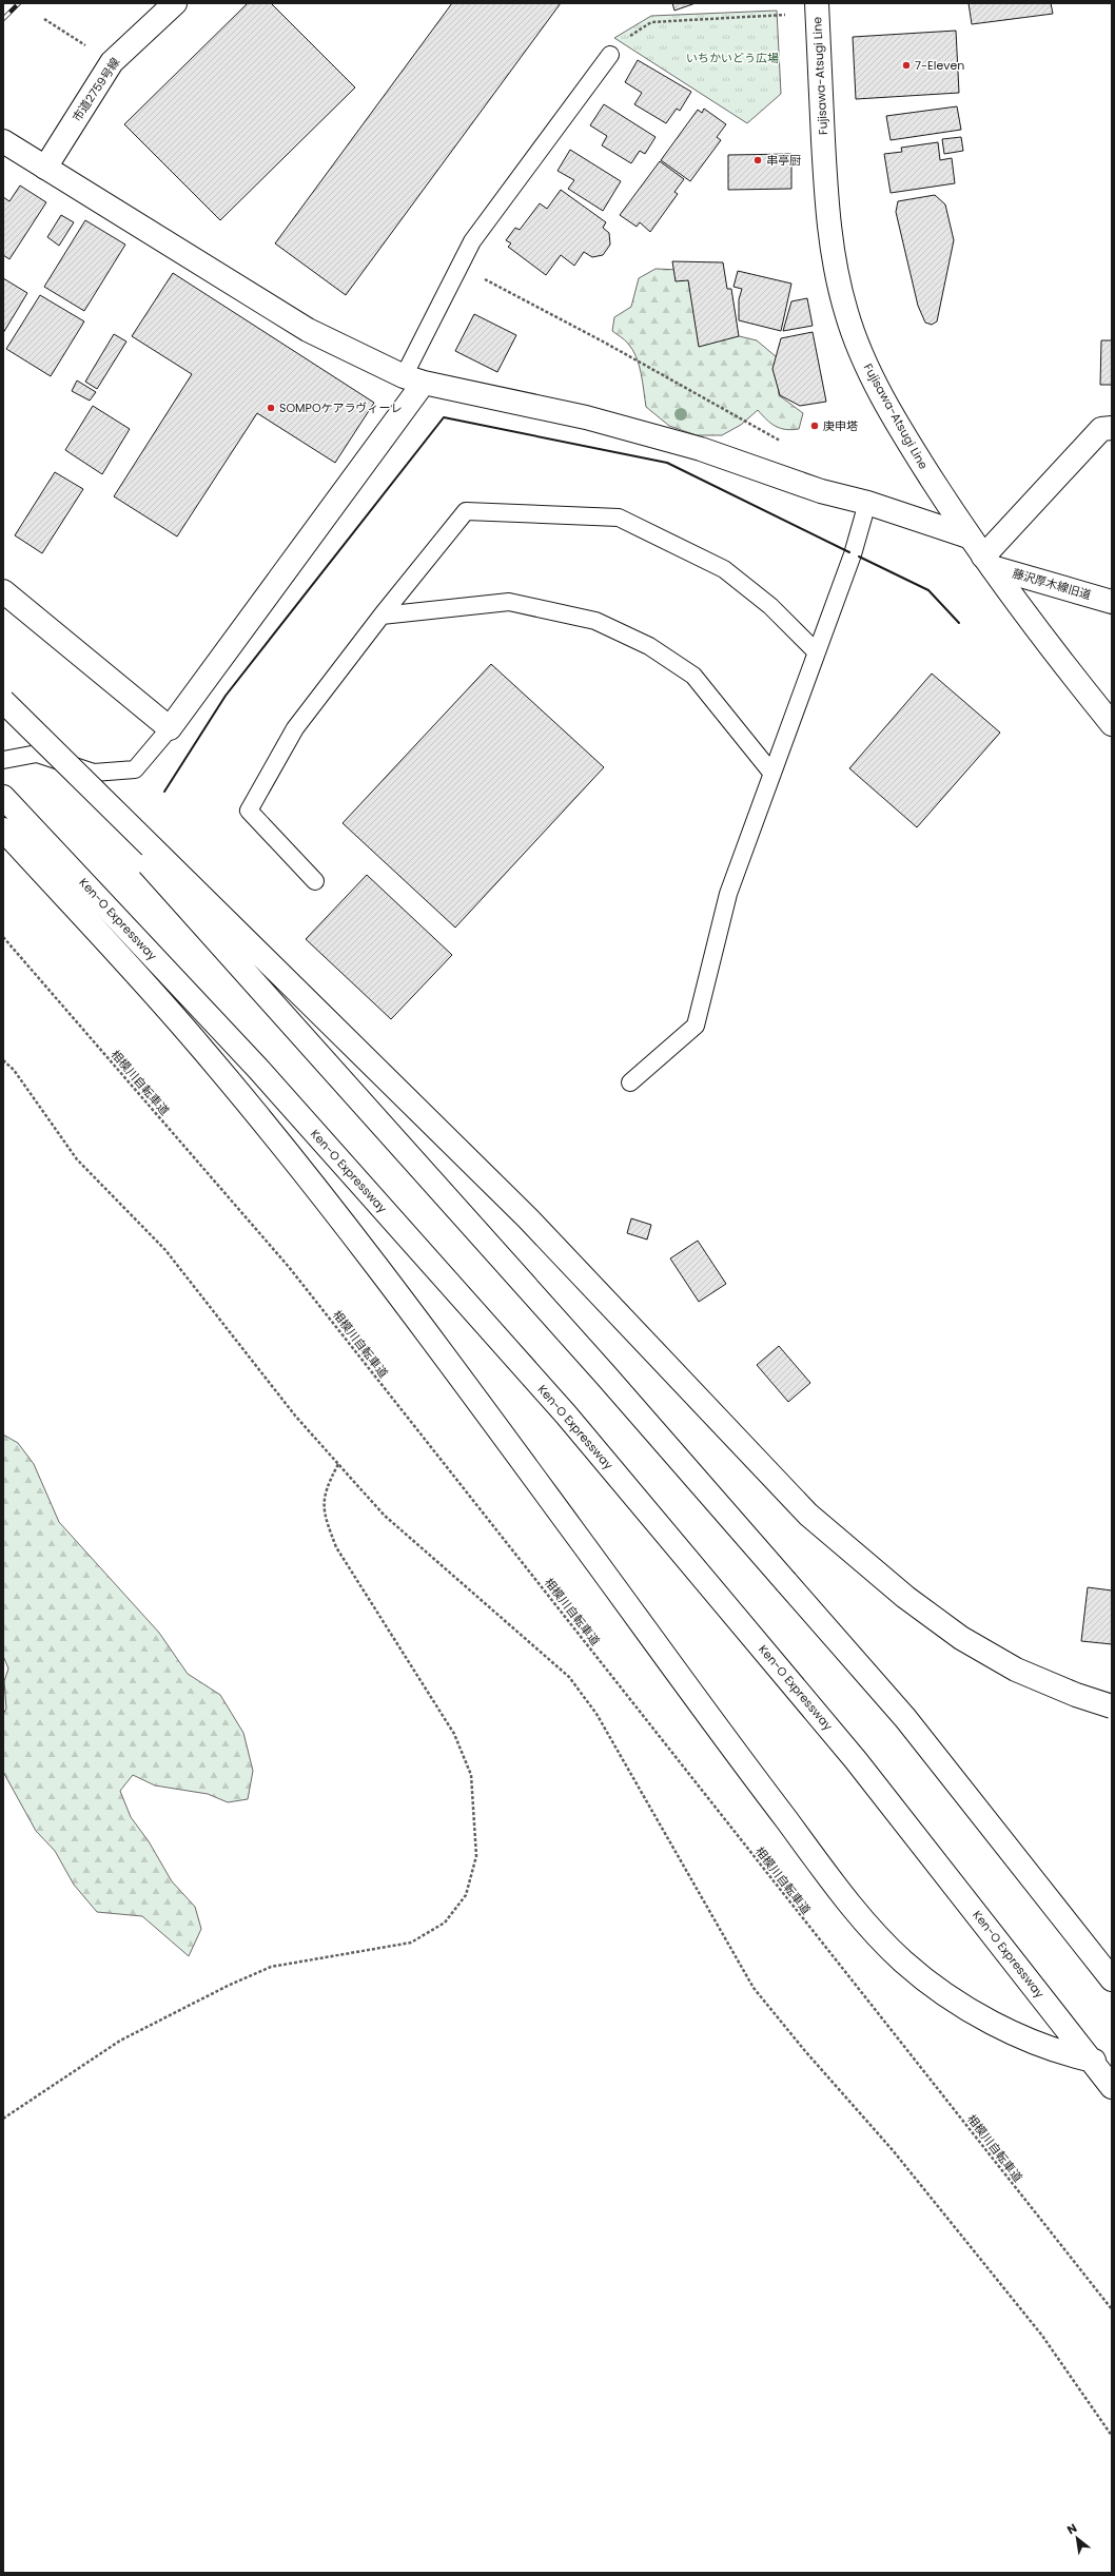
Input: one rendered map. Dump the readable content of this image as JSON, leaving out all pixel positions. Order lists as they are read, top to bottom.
{
  "streets": {
    "main road": [
      "Fujisawa-Atsugi Line",
      "市道2759号線",
      "藤沢厚木線旧道",
      "Ken-O Expressway"
    ],
    "path": ["相模川自転車道"]
  },
  "crossings": [
    ["Fujisawa-Atsugi Line", "藤沢厚木線旧道"]
  ],
  "parks": ["いちかいどう広場"],
  "places": [
    "7-Eleven",
    "串亭厨",
    "SOMPOケアラヴィーレ",
    "庚申塔"
  ],
  "north": "top left"
}
